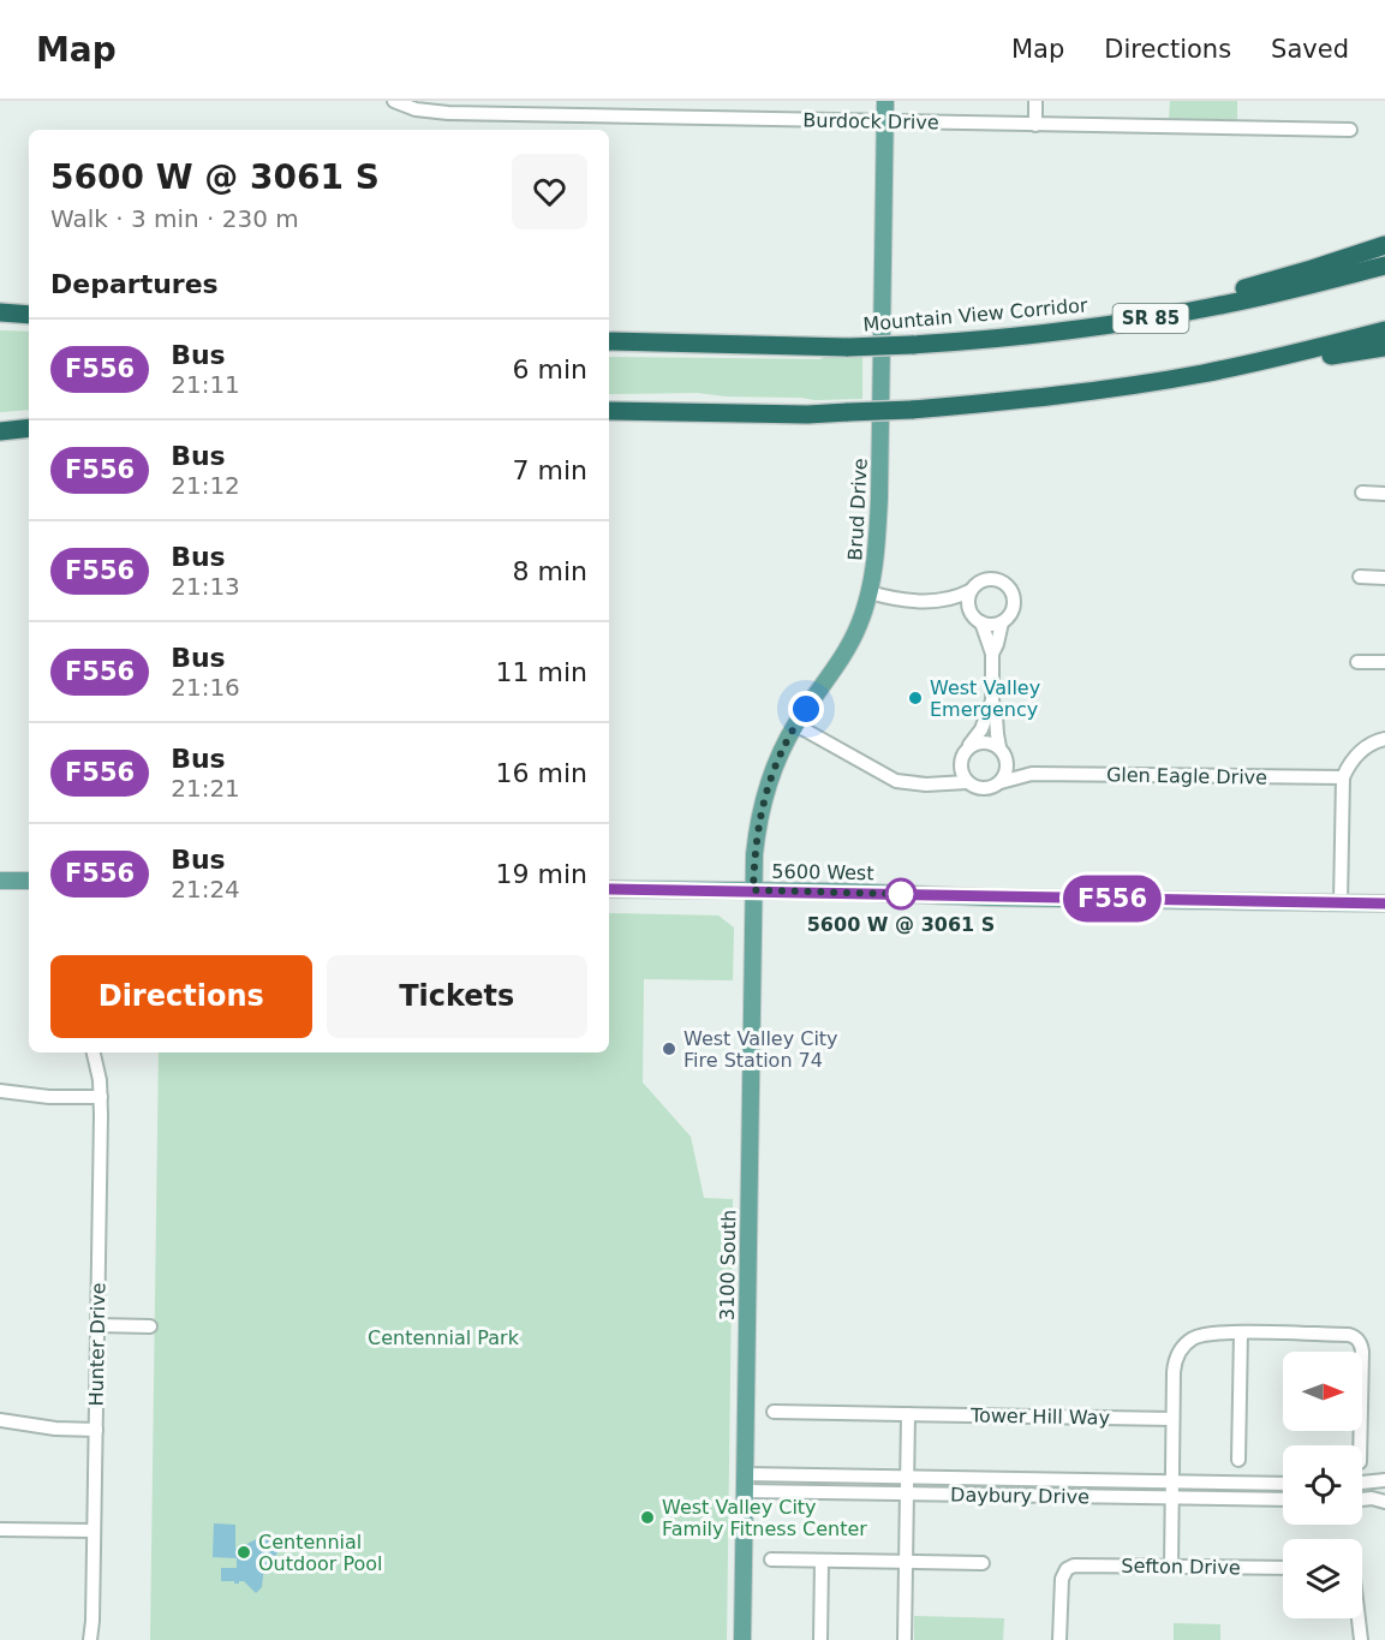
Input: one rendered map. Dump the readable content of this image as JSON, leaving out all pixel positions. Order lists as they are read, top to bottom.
{
  "streets": {
    "highway": ["Mountain View Corridor", "SR 85"],
    "main road": ["Brud Drive", "5600 West", "3100 South"],
    "street": [
      "Burdock Drive",
      "Glen Eagle Drive",
      "Hunter Drive",
      "Tower Hill Way",
      "Daybury Drive",
      "Sefton Drive"
    ]
  },
  "crossings": [
    ["Burdock Drive", "Brud Drive"],
    ["Brud Drive", "5600 West"],
    ["Brud Drive", "3100 South"],
    ["5600 West", "3100 South"],
    ["3100 South", "Daybury Drive"]
  ],
  "parks": ["Centennial Park"],
  "places": [
    "West Valley Emergency",
    "5600 W @ 3061 S",
    "West Valley City Fire Station 74",
    "West Valley City Family Fitness Center",
    "Centennial Outdoor Pool"
  ],
  "lines": ["bus line F556"],
  "north": "right",
  "page": {
    "header": "Map",
    "nav": ["Map", "Directions", "Saved"],
    "on_map": "F556",
    "heading": [
      ["5600 W @ 3061 S", "Walk · 3 min · 230 m"],
      "Departures"
    ],
    "list": [
      {
        "mark": "F556",
        "name": "Bus",
        "note": "21:11",
        "value": "6 min"
      },
      {
        "mark": "F556",
        "name": "Bus",
        "note": "21:12",
        "value": "7 min"
      },
      {
        "mark": "F556",
        "name": "Bus",
        "note": "21:13",
        "value": "8 min"
      },
      {
        "mark": "F556",
        "name": "Bus",
        "note": "21:16",
        "value": "11 min"
      },
      {
        "mark": "F556",
        "name": "Bus",
        "note": "21:21",
        "value": "16 min"
      },
      {
        "mark": "F556",
        "name": "Bus",
        "note": "21:24",
        "value": "19 min"
      }
    ],
    "buttons": ["Directions", "Tickets"]
  }
}
